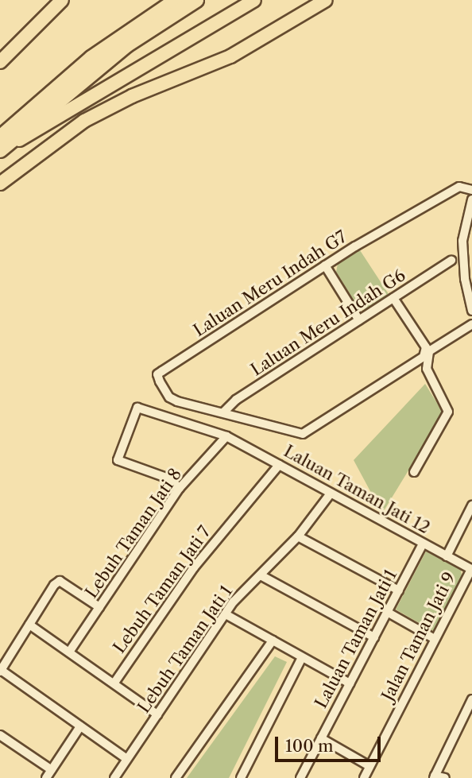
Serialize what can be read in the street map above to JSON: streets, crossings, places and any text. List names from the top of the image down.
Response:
{
  "streets": {
    "street": [
      "Laluan Meru Indah G7",
      "Laluan Meru Indah G6",
      "Laluan Taman Jati 12",
      "Lebuh Taman Jati 8",
      "Lebuh Taman Jati 7",
      "Jalan Taman Jati 9",
      "Laluan Taman Jati 1",
      "Lebuh Taman Jati 1"
    ]
  },
  "crossings": [
    ["Laluan Meru Indah G7", "Laluan Meru Indah G6"],
    ["Laluan Taman Jati 12", "Lebuh Taman Jati 8"],
    ["Laluan Taman Jati 12", "Lebuh Taman Jati 7"],
    ["Laluan Taman Jati 12", "Jalan Taman Jati 9"],
    ["Laluan Taman Jati 12", "Laluan Taman Jati 1"],
    ["Laluan Taman Jati 12", "Lebuh Taman Jati 1"]
  ],
  "scale_bar": "100 m"
}
